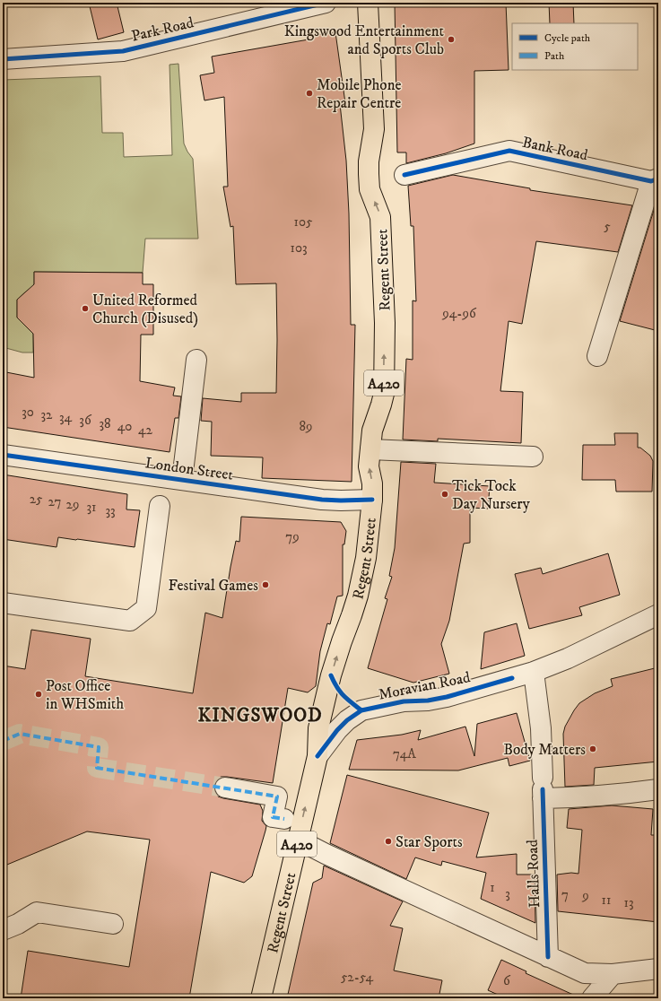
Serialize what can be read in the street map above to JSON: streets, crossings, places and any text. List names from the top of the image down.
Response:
{
  "streets": {
    "main road": ["Regent Street", "A420"],
    "street": [
      "Park Road",
      "Bank Road",
      "London Street",
      "Moravian Road",
      "Halls Road"
    ]
  },
  "crossings": [
    ["Regent Street", "London Street"],
    ["Regent Street", "Moravian Road"],
    ["Moravian Road", "Halls Road"]
  ],
  "one_way": ["Regent Street"],
  "districts": ["KINGSWOOD"],
  "places": [
    "Kingswood Entertainment and Sports Club",
    "Mobile Phone Repair Centre",
    "United Reformed Church (Disused)",
    "Tick Tock Day Nursery",
    "Festival Games",
    "Post Office in WHSmith",
    "Body Matters",
    "Star Sports"
  ],
  "house_numbers": [
    "105",
    "5",
    "103",
    "94-96",
    "30",
    "32",
    "34",
    "36",
    "38",
    "40",
    "89",
    "42",
    "25",
    "27",
    "29",
    "31",
    "33",
    "79",
    "74A",
    "1",
    "3",
    "7",
    "9",
    "11",
    "13",
    "52-54",
    "6"
  ],
  "legend": ["Cycle path", "Path"]
}
